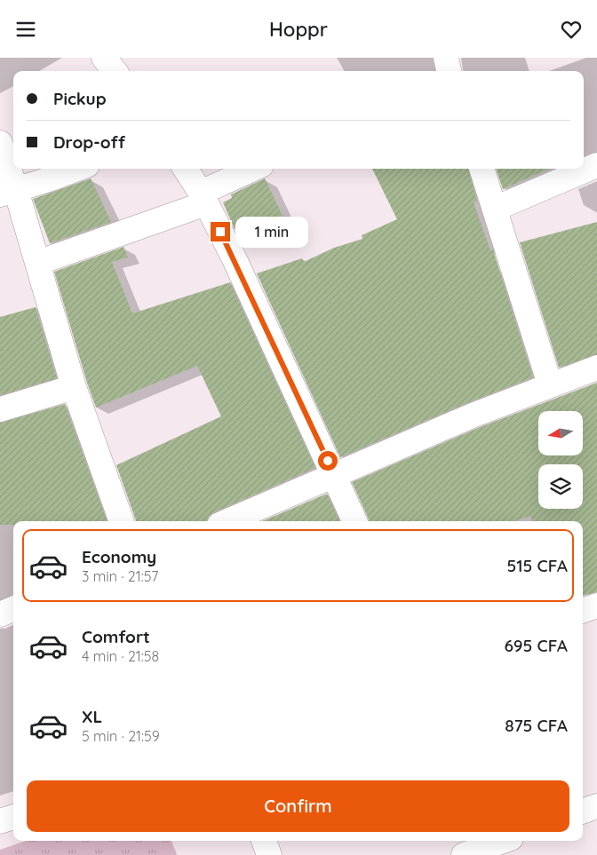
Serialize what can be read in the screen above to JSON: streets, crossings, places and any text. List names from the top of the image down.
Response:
{
  "north": "left",
  "page": {
    "header": "Hoppr",
    "banner": ["Pickup", "Drop-off"],
    "bubble": "1 min",
    "list": [
      {
        "name": "Economy",
        "note": "3 min · 21:57",
        "value": "515 CFA"
      },
      {
        "name": "Comfort",
        "note": "4 min · 21:58",
        "value": "695 CFA"
      },
      {
        "name": "XL",
        "note": "5 min · 21:59",
        "value": "875 CFA"
      }
    ],
    "buttons": "Confirm"
  }
}
